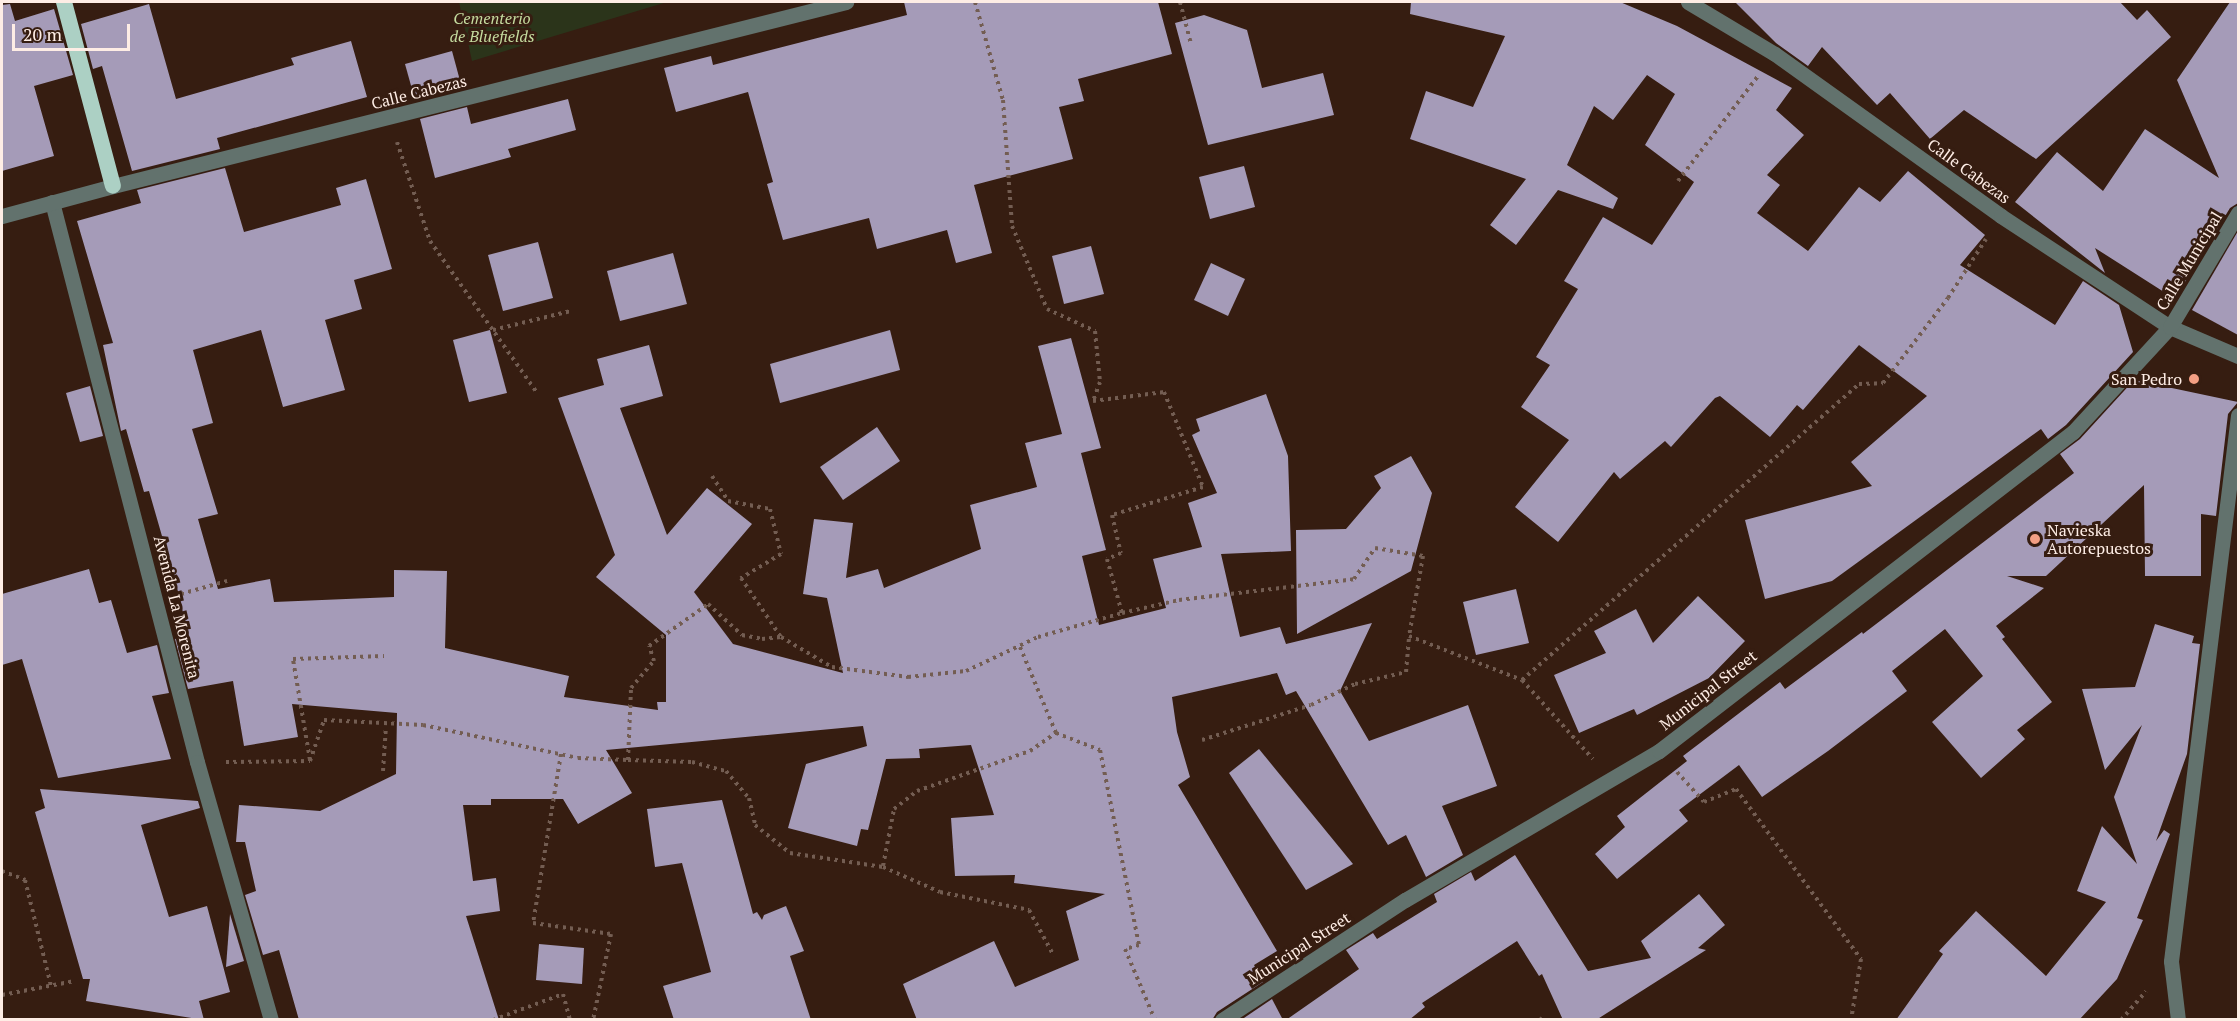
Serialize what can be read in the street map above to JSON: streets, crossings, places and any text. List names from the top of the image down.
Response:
{
  "streets": {
    "street": [
      "Calle Cabezas",
      "Calle Municipal",
      "Avenida La Morenita",
      "Municipal Street"
    ]
  },
  "crossings": [
    ["Calle Cabezas", "Calle Municipal"],
    ["Calle Cabezas", "Avenida La Morenita"],
    ["Calle Cabezas", "Municipal Street"],
    ["Calle Municipal", "Municipal Street"]
  ],
  "parks": ["Cementerio de Bluefields"],
  "places": ["San Pedro", "Navieska Autorepuestos"],
  "scale_bar": "20 m"
}
